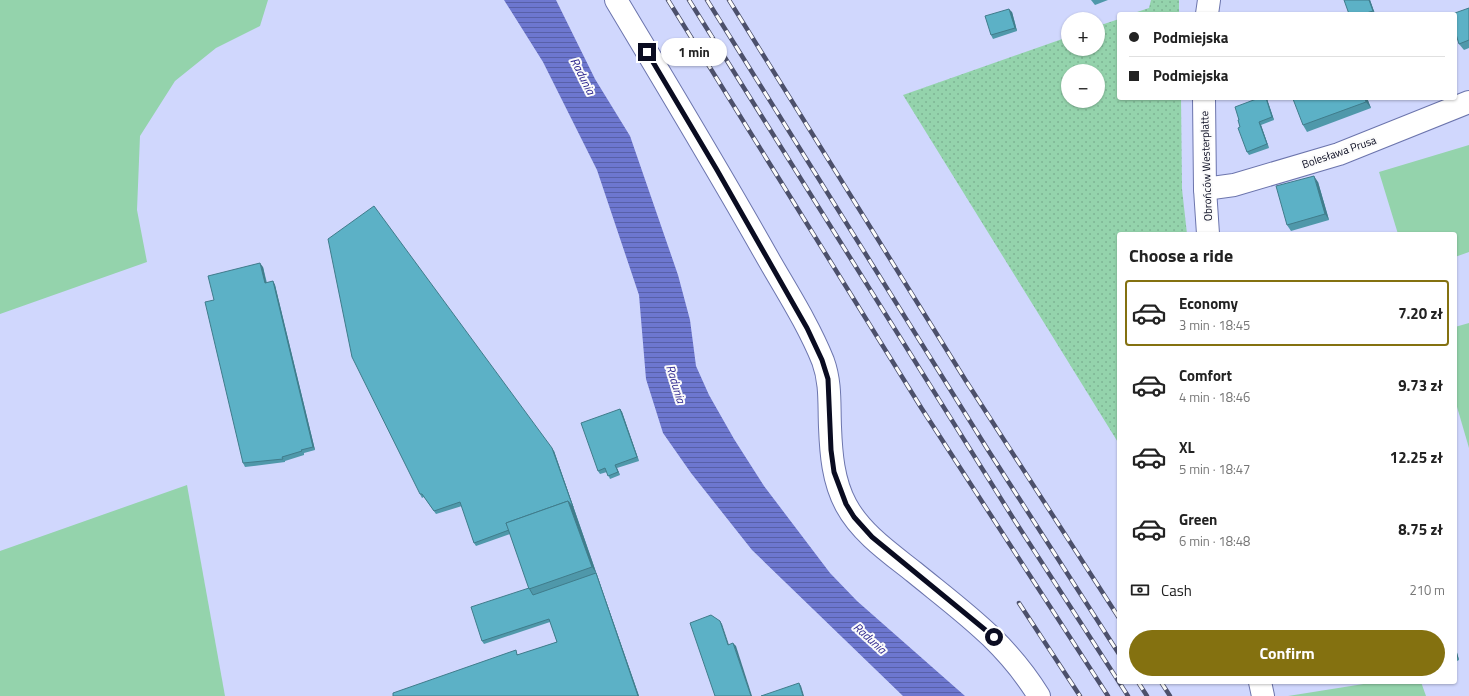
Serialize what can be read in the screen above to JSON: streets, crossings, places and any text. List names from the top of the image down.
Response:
{
  "streets": {
    "street": ["Bolesława Prusa", "Obrońców Westerplatte"]
  },
  "crossings": [
    ["Bolesława Prusa", "Obrońców Westerplatte"]
  ],
  "water": ["Radunia"],
  "page": {
    "map_buttons": ["+", "−"],
    "banner": ["Podmiejska", "Podmiejska"],
    "bubble": "1 min",
    "heading": "Choose a ride",
    "list": [
      {
        "name": "Economy",
        "note": "3 min · 18:45",
        "value": "7.20 zł"
      },
      {
        "name": "Comfort",
        "note": "4 min · 18:46",
        "value": "9.73 zł"
      },
      {
        "name": "XL",
        "note": "5 min · 18:47",
        "value": "12.25 zł"
      },
      {
        "name": "Green",
        "note": "6 min · 18:48",
        "value": "8.75 zł"
      }
    ],
    "pay": ["Cash", "210 m"],
    "buttons": "Confirm"
  }
}
